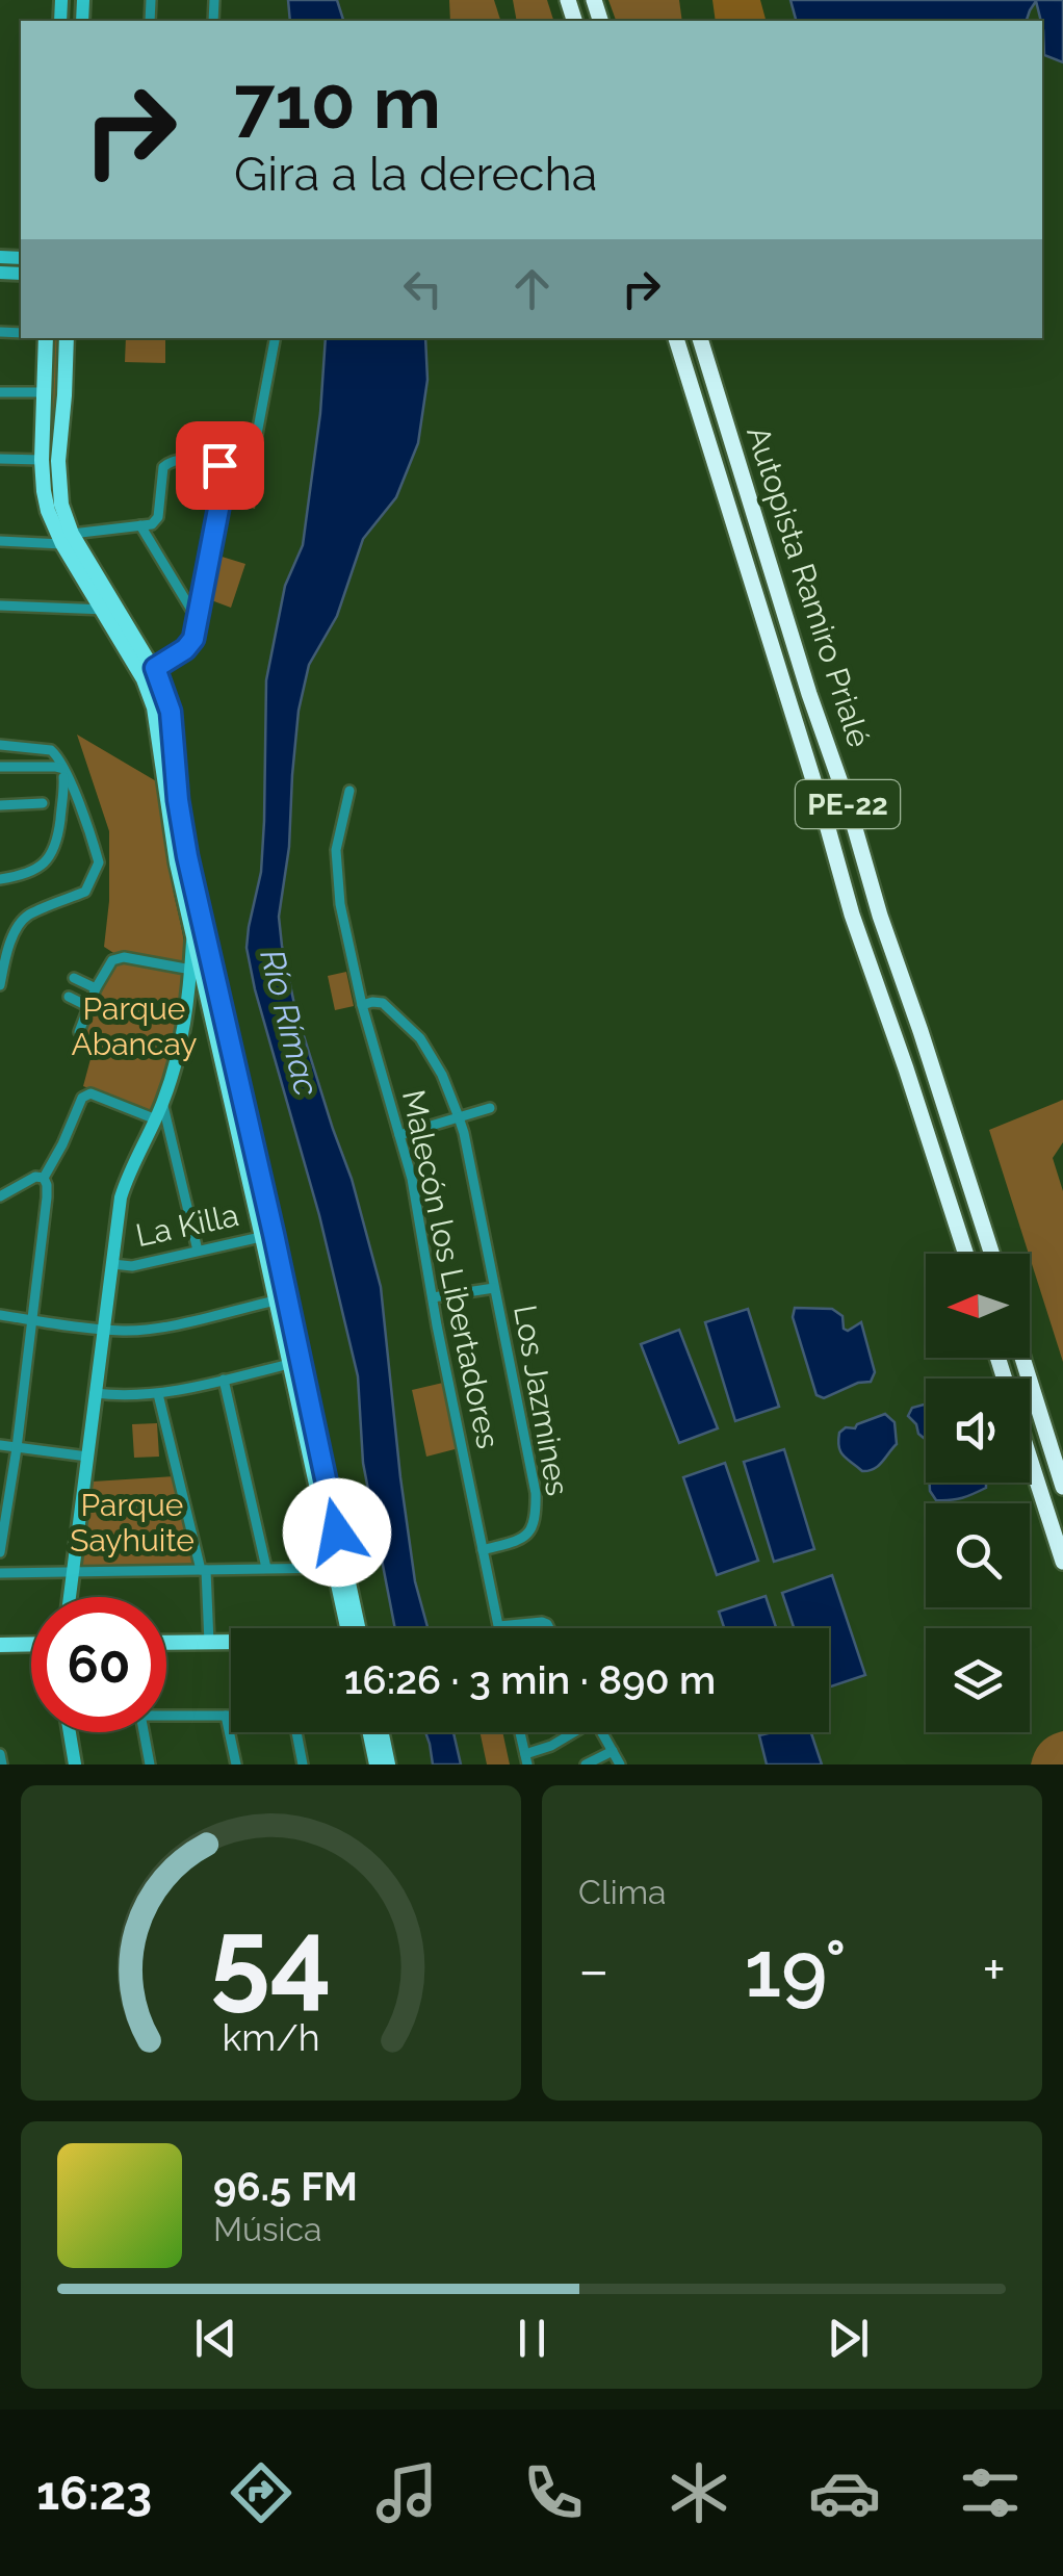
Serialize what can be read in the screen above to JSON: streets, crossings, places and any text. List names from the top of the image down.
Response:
{
  "streets": {
    "highway": ["Autopista Ramiro Prialé", "PE-22"],
    "street": ["La Killa", "Malecón los Libertadores", "Los Jazmines"]
  },
  "crossings": [
    ["Malecón los Libertadores", "Los Jazmines"]
  ],
  "water": ["Río Rímac"],
  "parks": ["Parque Abancay", "Parque Sayhuite"],
  "north": "left",
  "page": {
    "turn": ["710 m", "Gira a la derecha"],
    "limit": "60",
    "trip": "16:26 · 3 min · 890 m",
    "tile": "Clima",
    "heat": ["−", "19°", "+"],
    "song": ["96.5 FM", "Música"],
    "tabs": "16:23",
    "gauge": ["54", "km/h"]
  }
}
